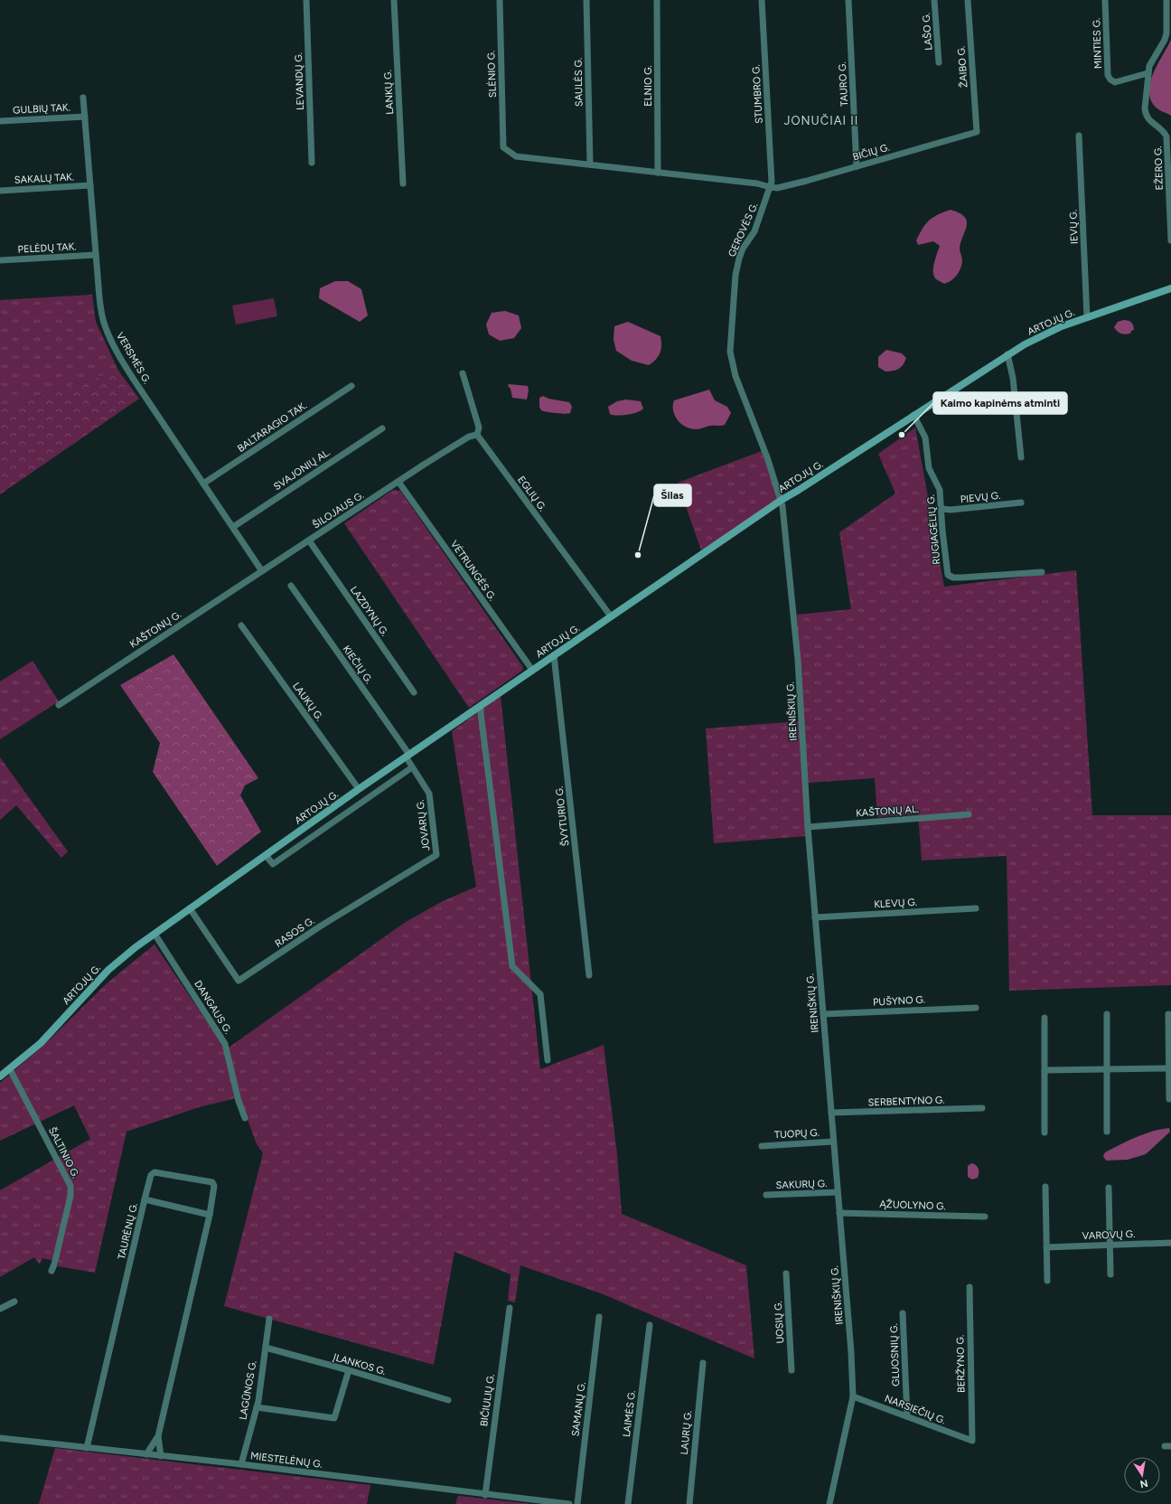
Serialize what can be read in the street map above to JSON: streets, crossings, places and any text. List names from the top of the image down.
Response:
{
  "streets": {
    "main road": ["ARTOJŲ G."],
    "street": [
      "LAŠO G.",
      "MINTIES G.",
      "ŽAIBO G.",
      "SLĖNIO G.",
      "LEVANDŲ G.",
      "SAULĖS G.",
      "TAURO G.",
      "ELNIO G.",
      "LANKŲ G.",
      "STUMBRO G.",
      "GULBIŲ TAK.",
      "BIČIŲ G.",
      "EŽERO G.",
      "SAKALŲ TAK.",
      "IEVŲ G.",
      "GEROVĖS G.",
      "PELĖDŲ TAK.",
      "VERSMĖS G.",
      "BALTARAGIO TAK.",
      "SVAJONIŲ AL.",
      "EGLIŲ G.",
      "PIEVŲ G.",
      "ŠILOJAUS G.",
      "RUGIAGĖLIŲ G.",
      "VĖTRUNGĖS G.",
      "LAZDYNŲ G.",
      "KAŠTONŲ G.",
      "KIEČIŲ G.",
      "LAUKŲ G.",
      "IRENIŠKIŲ G.",
      "KAŠTONŲ AL.",
      "ŠVYTURIO G.",
      "JOVARŲ G.",
      "KLEVŲ G.",
      "RASOS G.",
      "PUŠYNO G.",
      "DANGAUS G.",
      "SERBENTYNO G.",
      "TUOPŲ G.",
      "ŠALTINIO G.",
      "SAKURŲ G.",
      "ĄŽUOLYNO G.",
      "TAURĖNŲ G.",
      "VAROVŲ G.",
      "UOSIŲ G.",
      "GLUOSNIŲ G.",
      "ĮLANKOS G.",
      "BERŽYNO G.",
      "LAGŪNOS G.",
      "BIČIULIŲ G.",
      "SAMANŲ G.",
      "NARSIEČIŲ G.",
      "LAIMĖS G.",
      "LAURŲ G.",
      "MIESTELĖNŲ G."
    ]
  },
  "crossings": [
    ["MINTIES G.", "EŽERO G."],
    ["ŽAIBO G.", "BIČIŲ G."],
    ["SLĖNIO G.", "SAULĖS G."],
    ["TAURO G.", "BIČIŲ G."],
    ["STUMBRO G.", "BIČIŲ G."],
    ["STUMBRO G.", "GEROVĖS G."],
    ["GULBIŲ TAK.", "VERSMĖS G."],
    ["BIČIŲ G.", "GEROVĖS G."],
    ["SAKALŲ TAK.", "VERSMĖS G."],
    ["IEVŲ G.", "ARTOJŲ G."],
    ["GEROVĖS G.", "ARTOJŲ G."],
    ["GEROVĖS G.", "IRENIŠKIŲ G."],
    ["PELĖDŲ TAK.", "VERSMĖS G."],
    ["ARTOJŲ G.", "EGLIŲ G."],
    ["ARTOJŲ G.", "RUGIAGĖLIŲ G."],
    ["ARTOJŲ G.", "VĖTRUNGĖS G."],
    ["ARTOJŲ G.", "KIEČIŲ G."],
    ["ARTOJŲ G.", "LAUKŲ G."],
    ["ARTOJŲ G.", "IRENIŠKIŲ G."],
    ["ARTOJŲ G.", "ŠVYTURIO G."],
    ["ARTOJŲ G.", "JOVARŲ G."],
    ["ARTOJŲ G.", "RASOS G."],
    ["ARTOJŲ G.", "DANGAUS G."],
    ["ARTOJŲ G.", "ŠALTINIO G."],
    ["VERSMĖS G.", "BALTARAGIO TAK."],
    ["VERSMĖS G.", "SVAJONIŲ AL."],
    ["VERSMĖS G.", "ŠILOJAUS G."],
    ["VERSMĖS G.", "KAŠTONŲ G."],
    ["EGLIŲ G.", "ŠILOJAUS G."],
    ["PIEVŲ G.", "RUGIAGĖLIŲ G."],
    ["ŠILOJAUS G.", "VĖTRUNGĖS G."],
    ["ŠILOJAUS G.", "LAZDYNŲ G."],
    ["ŠILOJAUS G.", "KAŠTONŲ G."],
    ["KIEČIŲ G.", "JOVARŲ G."],
    ["IRENIŠKIŲ G.", "KAŠTONŲ AL."],
    ["IRENIŠKIŲ G.", "KLEVŲ G."],
    ["IRENIŠKIŲ G.", "PUŠYNO G."],
    ["IRENIŠKIŲ G.", "SERBENTYNO G."],
    ["IRENIŠKIŲ G.", "TUOPŲ G."],
    ["IRENIŠKIŲ G.", "SAKURŲ G."],
    ["IRENIŠKIŲ G.", "ĄŽUOLYNO G."],
    ["IRENIŠKIŲ G.", "NARSIEČIŲ G."],
    ["JOVARŲ G.", "RASOS G."],
    ["TAURĖNŲ G.", "MIESTELĖNŲ G."],
    ["GLUOSNIŲ G.", "NARSIEČIŲ G."],
    ["ĮLANKOS G.", "LAGŪNOS G."],
    ["BERŽYNO G.", "NARSIEČIŲ G."],
    ["LAGŪNOS G.", "MIESTELĖNŲ G."],
    ["BIČIULIŲ G.", "MIESTELĖNŲ G."]
  ],
  "districts": ["JONUČIAI II"],
  "places": ["Kaimo kapinėms atminti", "Šilas"],
  "north": "bottom"
}
